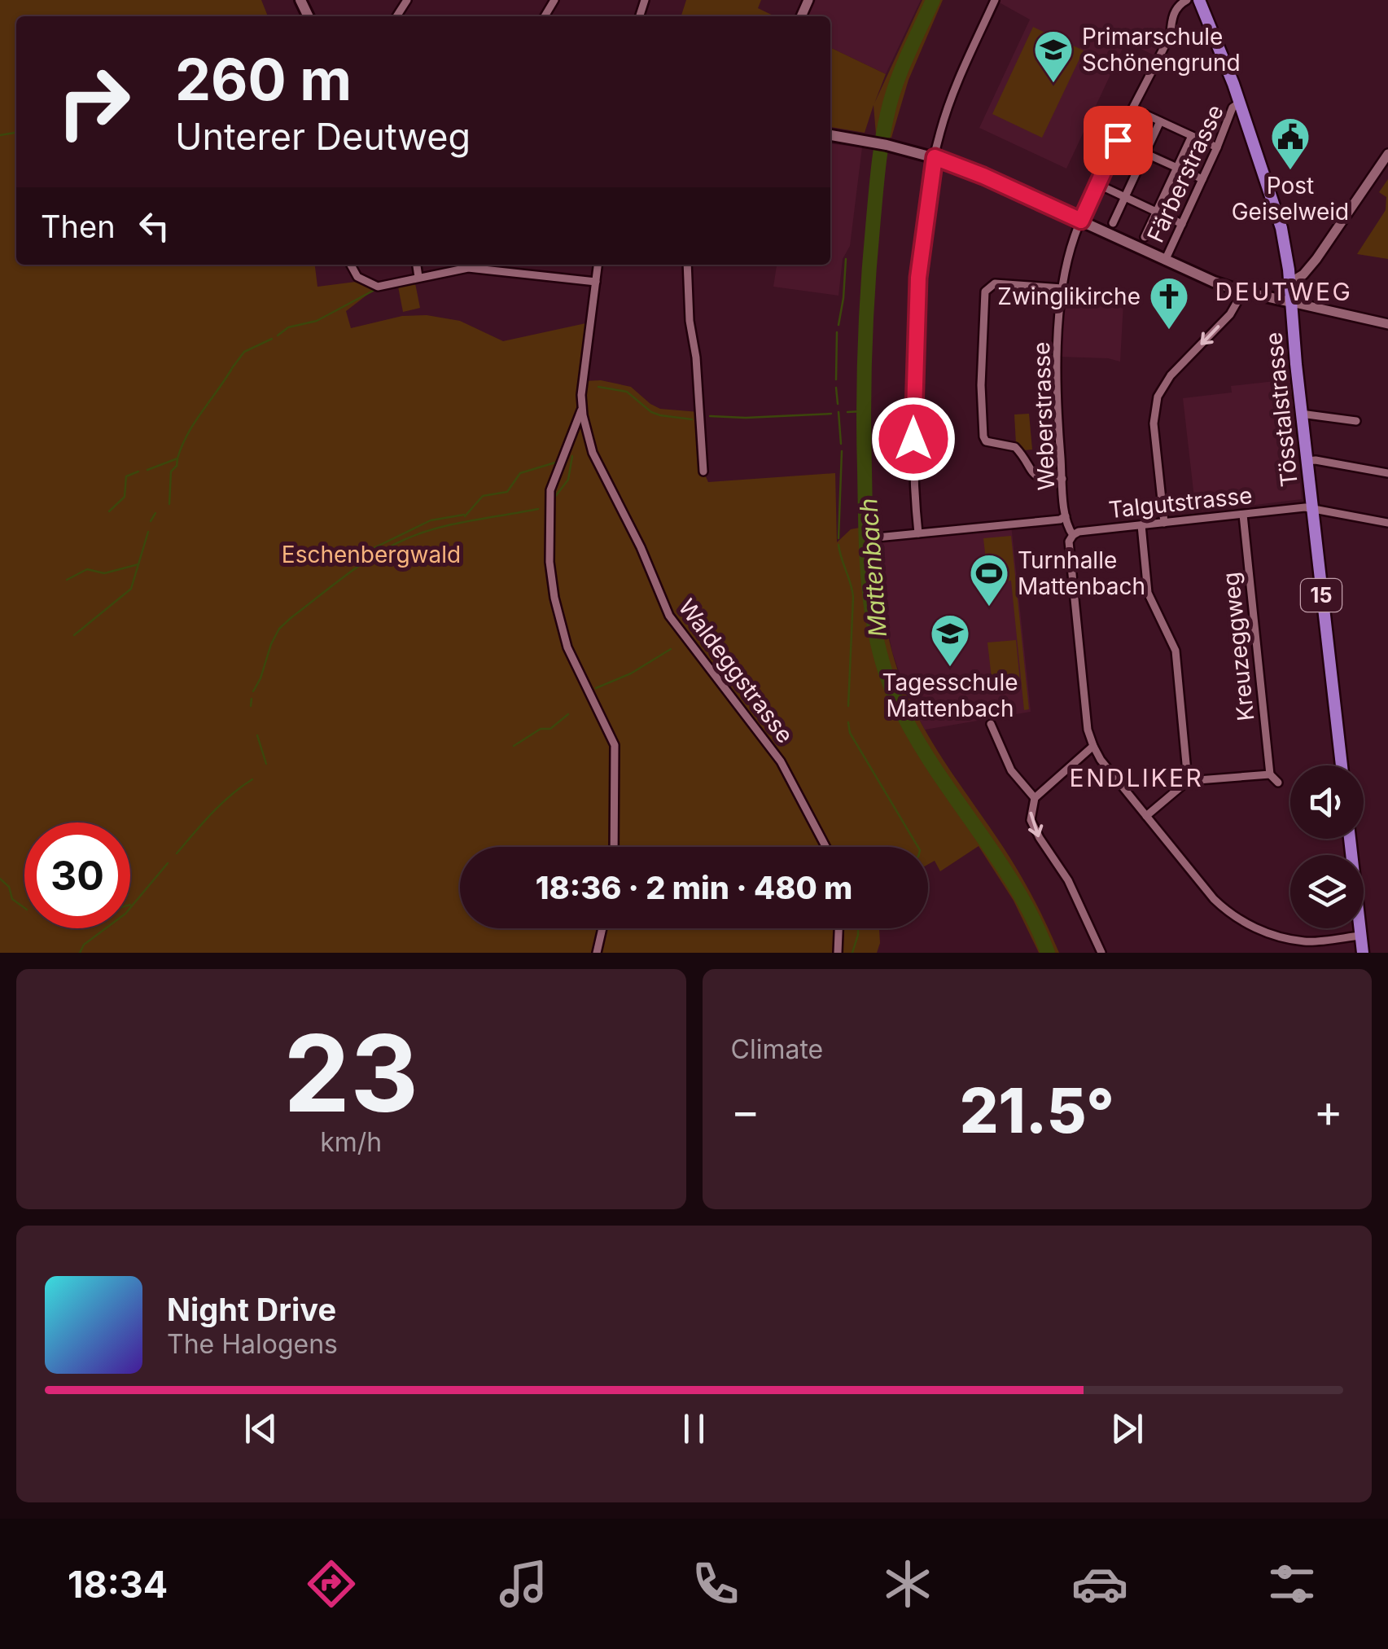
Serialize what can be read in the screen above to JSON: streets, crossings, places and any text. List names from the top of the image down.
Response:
{
  "streets": {
    "main road": ["Tösstalstrasse", "15"],
    "street": [
      "Färberstrasse",
      "Weberstrasse",
      "Talgutstrasse",
      "Kreuzeggweg",
      "Waldeggstrasse"
    ]
  },
  "crossings": [
    ["Färberstrasse", "Tösstalstrasse"],
    ["Tösstalstrasse", "Talgutstrasse"],
    ["Weberstrasse", "Talgutstrasse"],
    ["Talgutstrasse", "Kreuzeggweg"]
  ],
  "districts": ["DEUTWEG", "ENDLIKER"],
  "water": ["Mattenbach"],
  "parks": ["Eschenbergwald"],
  "places": {
    "school or university": ["Primarschule Schönengrund", "Tagesschule Mattenbach"],
    "public building": ["Post Geiselweid"],
    "church": ["Zwinglikirche"],
    "sports": ["Turnhalle Mattenbach"]
  },
  "page": {
    "turn": ["260 m", "Unterer Deutweg"],
    "then": "Then",
    "limit": "30",
    "trip": "18:36 · 2 min · 480 m",
    "tile": [
      ["23", "km/h"],
      "Climate"
    ],
    "heat": ["−", "21.5°", "+"],
    "song": ["Night Drive", "The Halogens"],
    "tabs": "18:34"
  }
}
